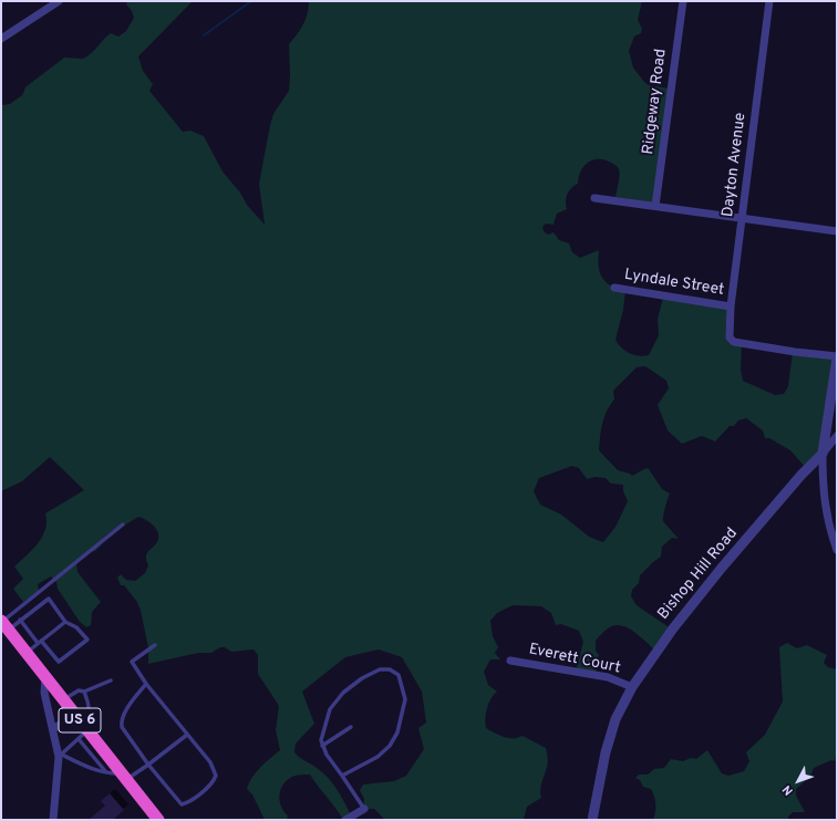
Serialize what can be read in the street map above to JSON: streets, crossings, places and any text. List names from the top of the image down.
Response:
{
  "streets": {
    "highway": ["US 6"],
    "street": [
      "Ridgeway Road",
      "Dayton Avenue",
      "Lyndale Street",
      "Bishop Hill Road",
      "Everett Court"
    ]
  },
  "crossings": [
    ["Dayton Avenue", "Lyndale Street"],
    ["Bishop Hill Road", "Everett Court"]
  ],
  "north": "bottom left"
}
